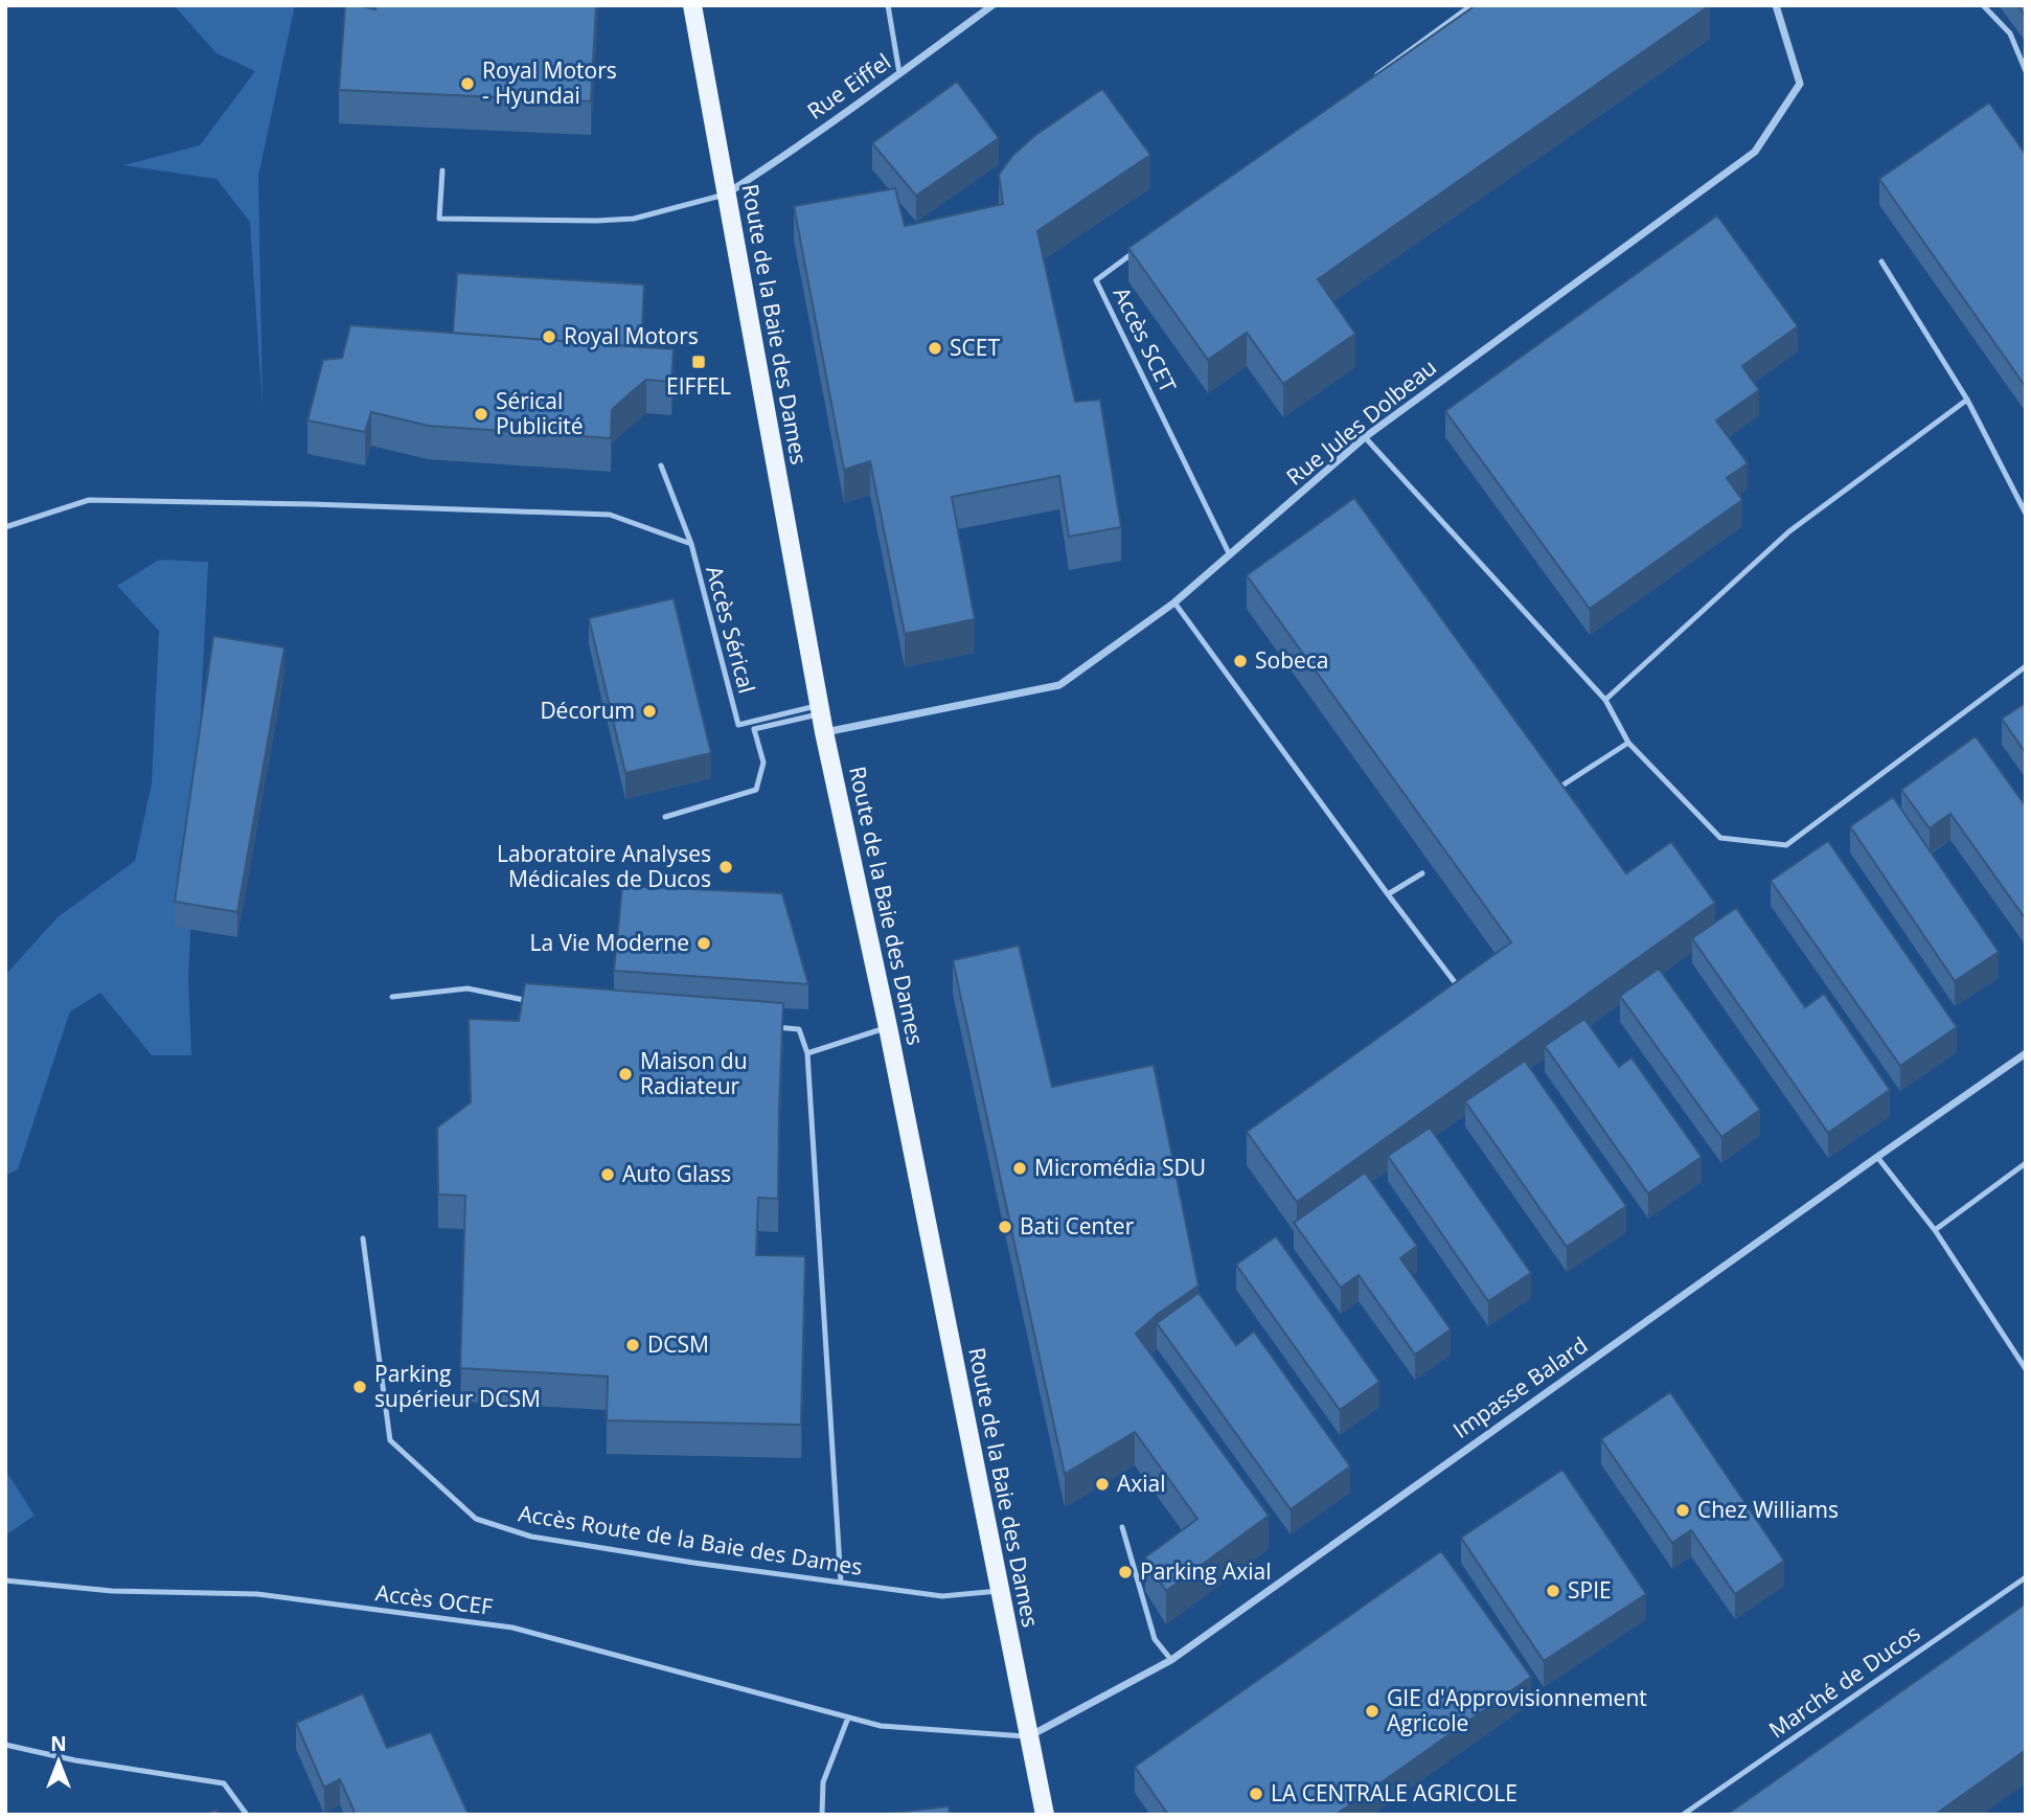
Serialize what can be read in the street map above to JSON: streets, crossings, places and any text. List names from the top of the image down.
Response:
{
  "streets": {
    "main road": ["Route de la Baie des Dames"],
    "street": ["Rue Eiffel", "Rue Jules Dolbeau", "Impasse Balard"],
    "lane": [
      "Accès SCET",
      "Accès Sérical",
      "Accès Route de la Baie des Dames",
      "Accès OCEF",
      "Marché de Ducos"
    ]
  },
  "crossings": [
    ["Rue Eiffel", "Route de la Baie des Dames"],
    ["Route de la Baie des Dames", "Rue Jules Dolbeau"],
    ["Route de la Baie des Dames", "Accès Sérical"],
    ["Route de la Baie des Dames", "Impasse Balard"],
    ["Route de la Baie des Dames", "Accès Route de la Baie des Dames"],
    ["Route de la Baie des Dames", "Accès OCEF"],
    ["Accès SCET", "Rue Jules Dolbeau"],
    ["Impasse Balard", "Accès OCEF"]
  ],
  "places": {
    "other": [
      "Royal Motors - Hyundai",
      "Royal Motors",
      "SCET",
      "Sérical Publicité",
      "Sobeca",
      "Décorum",
      "Laboratoire Analyses Médicales de Ducos",
      "La Vie Moderne",
      "Maison du Radiateur",
      "Micromédia SDU",
      "Auto Glass",
      "Bati Center",
      "DCSM",
      "Parking supérieur DCSM",
      "Axial",
      "Chez Williams",
      "Parking Axial",
      "SPIE",
      "GIE d'Approvisionnement Agricole",
      "LA CENTRALE AGRICOLE"
    ],
    "transit": ["EIFFEL"]
  },
  "north": "top"
}
